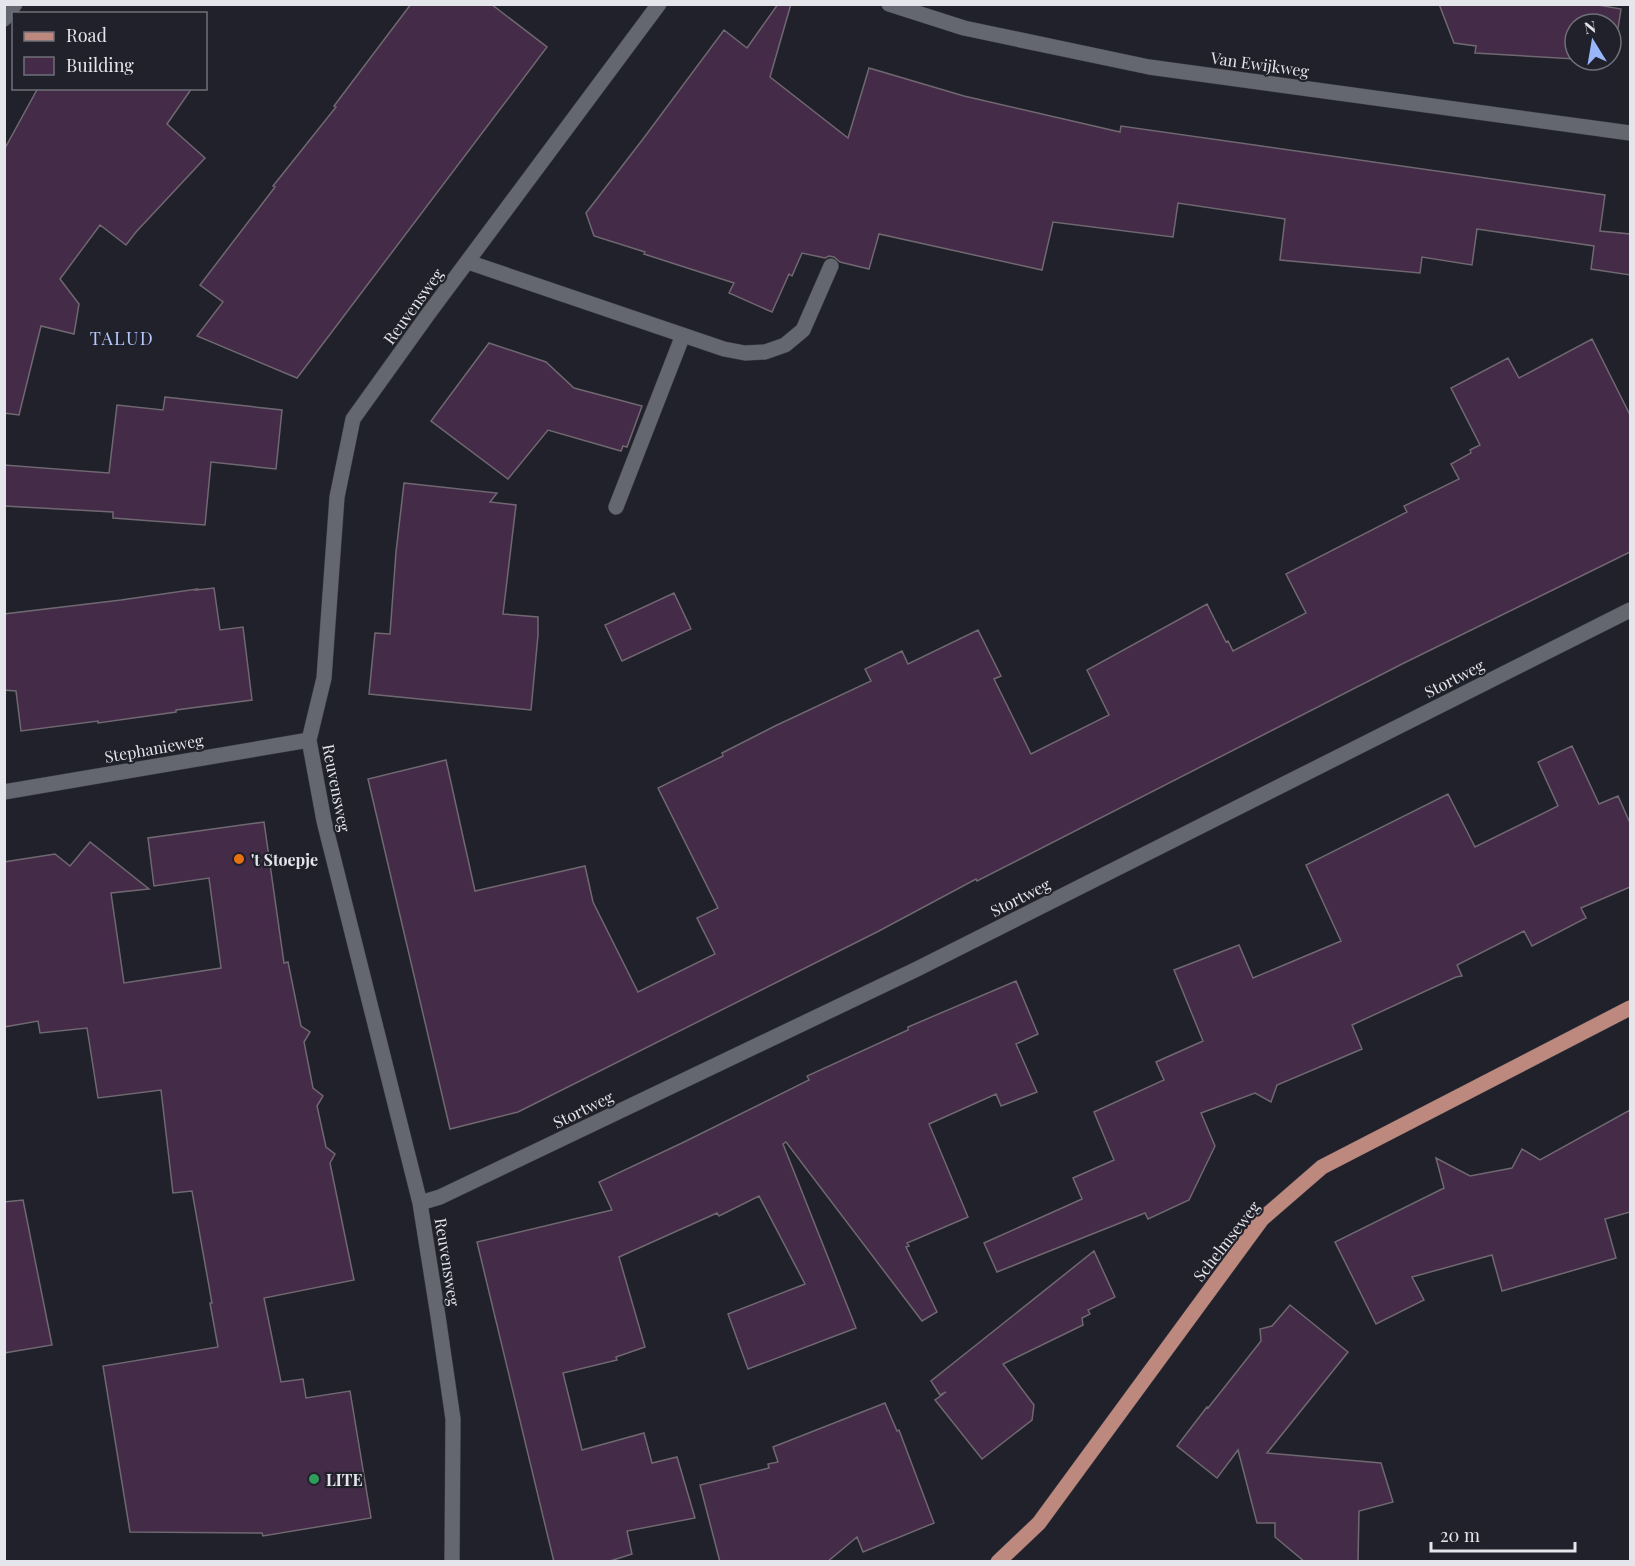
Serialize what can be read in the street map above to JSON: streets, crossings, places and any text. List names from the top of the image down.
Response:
{
  "streets": {
    "main road": ["Schelmseweg"],
    "street": [
      "Van Ewijkweg",
      "Reuvensweg",
      "Stortweg",
      "Stephanieweg"
    ]
  },
  "crossings": [
    ["Reuvensweg", "Stortweg"],
    ["Reuvensweg", "Stephanieweg"]
  ],
  "districts": ["TALUD"],
  "places": ["'t Stoepje", "LITE"],
  "legend": ["Road", "Building"],
  "scale_bar": "20 m",
  "north": "top"
}
